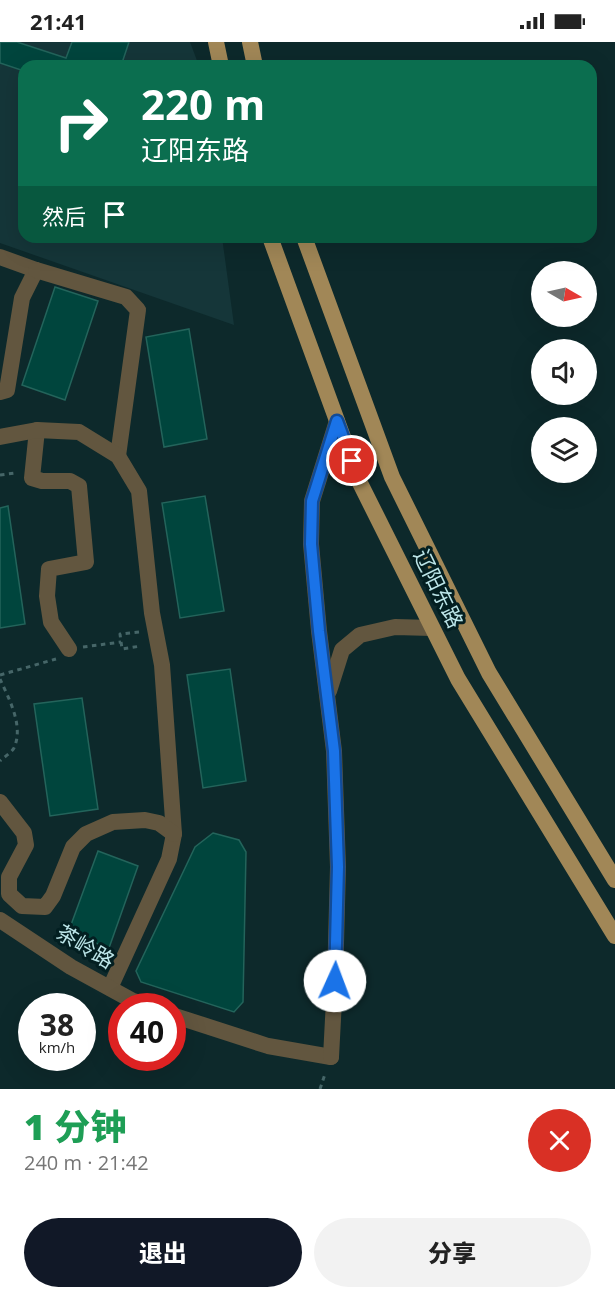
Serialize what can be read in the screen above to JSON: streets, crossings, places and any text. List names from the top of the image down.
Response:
{
  "streets": {
    "main road": ["辽阳东路"],
    "street": ["茶岭路"]
  },
  "north": "right",
  "page": {
    "status": "21:41",
    "turn": ["220 m", "辽阳东路"],
    "then": "然后",
    "speed": "38 km/h",
    "limit": "40",
    "heading": ["1 分钟", "240 m · 21:42"],
    "buttons": ["退出", "分享"]
  }
}
